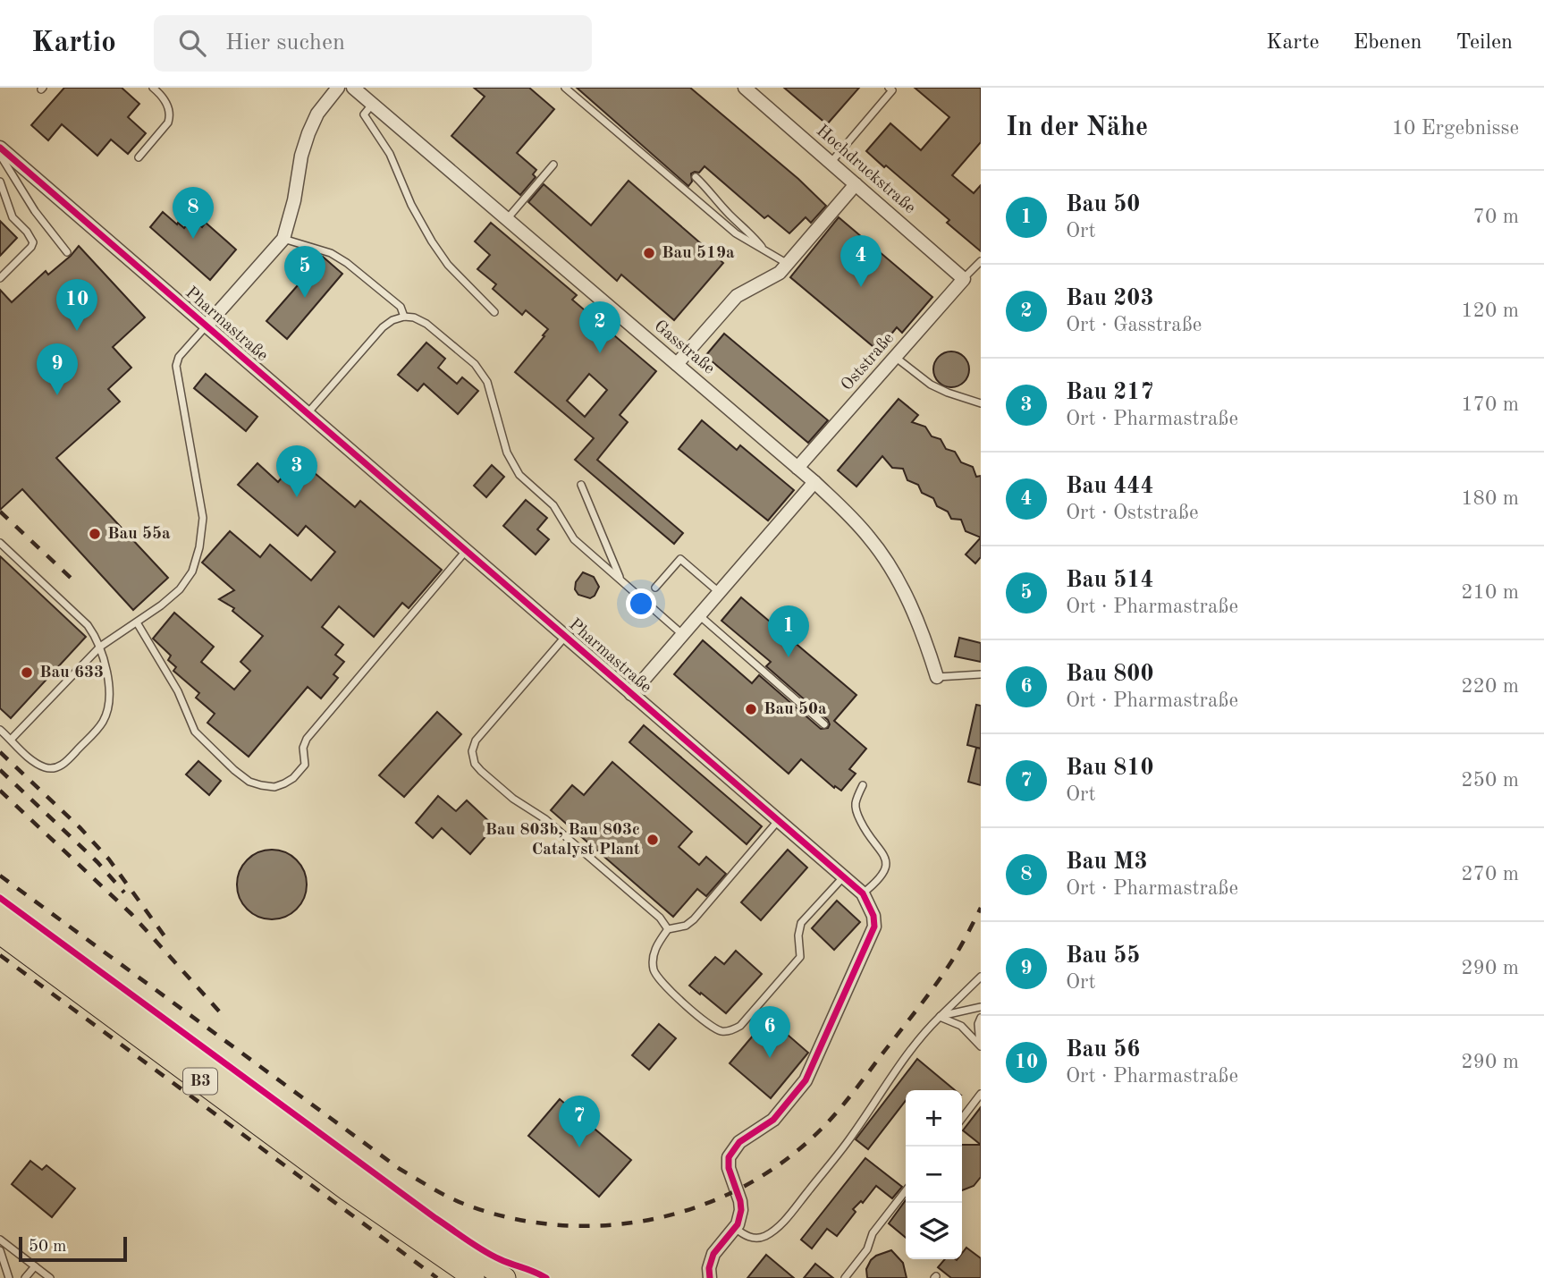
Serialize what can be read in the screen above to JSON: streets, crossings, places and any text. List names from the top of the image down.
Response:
{
  "streets": {
    "main road": ["B3"],
    "street": [
      "Hochdruckstraße",
      "Pharmastraße",
      "Gasstraße",
      "Oststraße"
    ]
  },
  "crossings": [
    ["Hochdruckstraße", "Oststraße"],
    ["Gasstraße", "Oststraße"]
  ],
  "places": [
    "Bau 519a",
    "Bau 55a",
    "Bau 633",
    "Bau 50a",
    "Bau 803b, Bau 803c Catalyst Plant"
  ],
  "scale_bar": "50 m",
  "page": {
    "header": "Kartio",
    "search": "Hier suchen",
    "nav": ["Karte", "Ebenen", "Teilen"],
    "heading": ["In der Nähe", "10 Ergebnisse"],
    "list": [
      {
        "mark": "1",
        "name": "Bau 50",
        "note": "Ort",
        "value": "70 m"
      },
      {
        "mark": "2",
        "name": "Bau 203",
        "note": "Ort · Gasstraße",
        "value": "120 m"
      },
      {
        "mark": "3",
        "name": "Bau 217",
        "note": "Ort · Pharmastraße",
        "value": "170 m"
      },
      {
        "mark": "4",
        "name": "Bau 444",
        "note": "Ort · Oststraße",
        "value": "180 m"
      },
      {
        "mark": "5",
        "name": "Bau 514",
        "note": "Ort · Pharmastraße",
        "value": "210 m"
      },
      {
        "mark": "6",
        "name": "Bau 800",
        "note": "Ort · Pharmastraße",
        "value": "220 m"
      },
      {
        "mark": "7",
        "name": "Bau 810",
        "note": "Ort",
        "value": "250 m"
      },
      {
        "mark": "8",
        "name": "Bau M3",
        "note": "Ort · Pharmastraße",
        "value": "270 m"
      },
      {
        "mark": "9",
        "name": "Bau 55",
        "note": "Ort",
        "value": "290 m"
      },
      {
        "mark": "10",
        "name": "Bau 56",
        "note": "Ort · Pharmastraße",
        "value": "290 m"
      }
    ],
    "pins": [
      "8",
      "4",
      "5",
      "10",
      "2",
      "9",
      "3",
      "1",
      "6",
      "7"
    ],
    "map_buttons": ["+", "−"],
    "scale": "50 m"
  }
}
